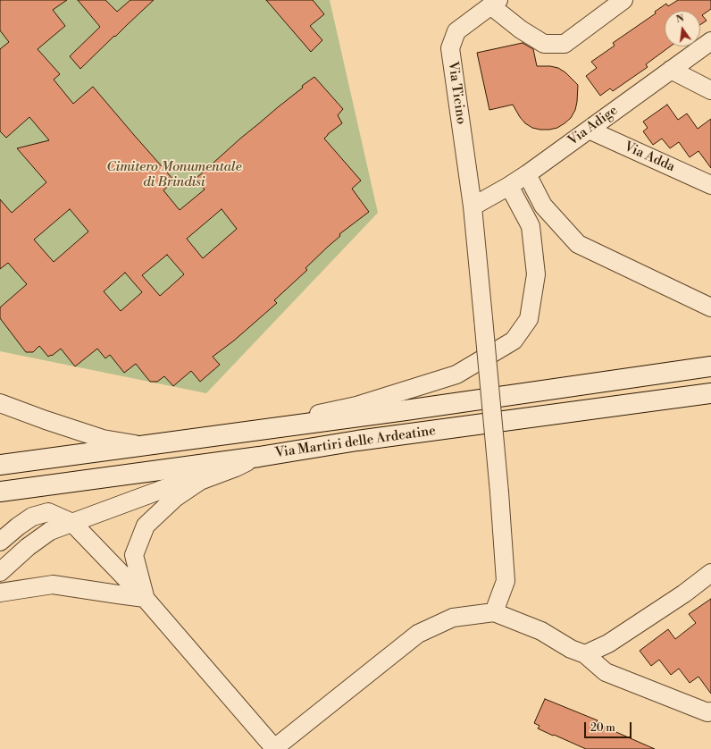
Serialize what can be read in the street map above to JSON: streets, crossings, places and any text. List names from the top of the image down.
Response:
{
  "streets": {
    "street": [
      "Via Ticino",
      "Via Adige",
      "Via Adda",
      "Via Martiri delle Ardeatine"
    ]
  },
  "crossings": [
    ["Via Ticino", "Via Adige"],
    ["Via Adige", "Via Adda"]
  ],
  "parks": ["Cimitero Monumentale di Brindisi"],
  "scale_bar": "20 m",
  "north": "top"
}
